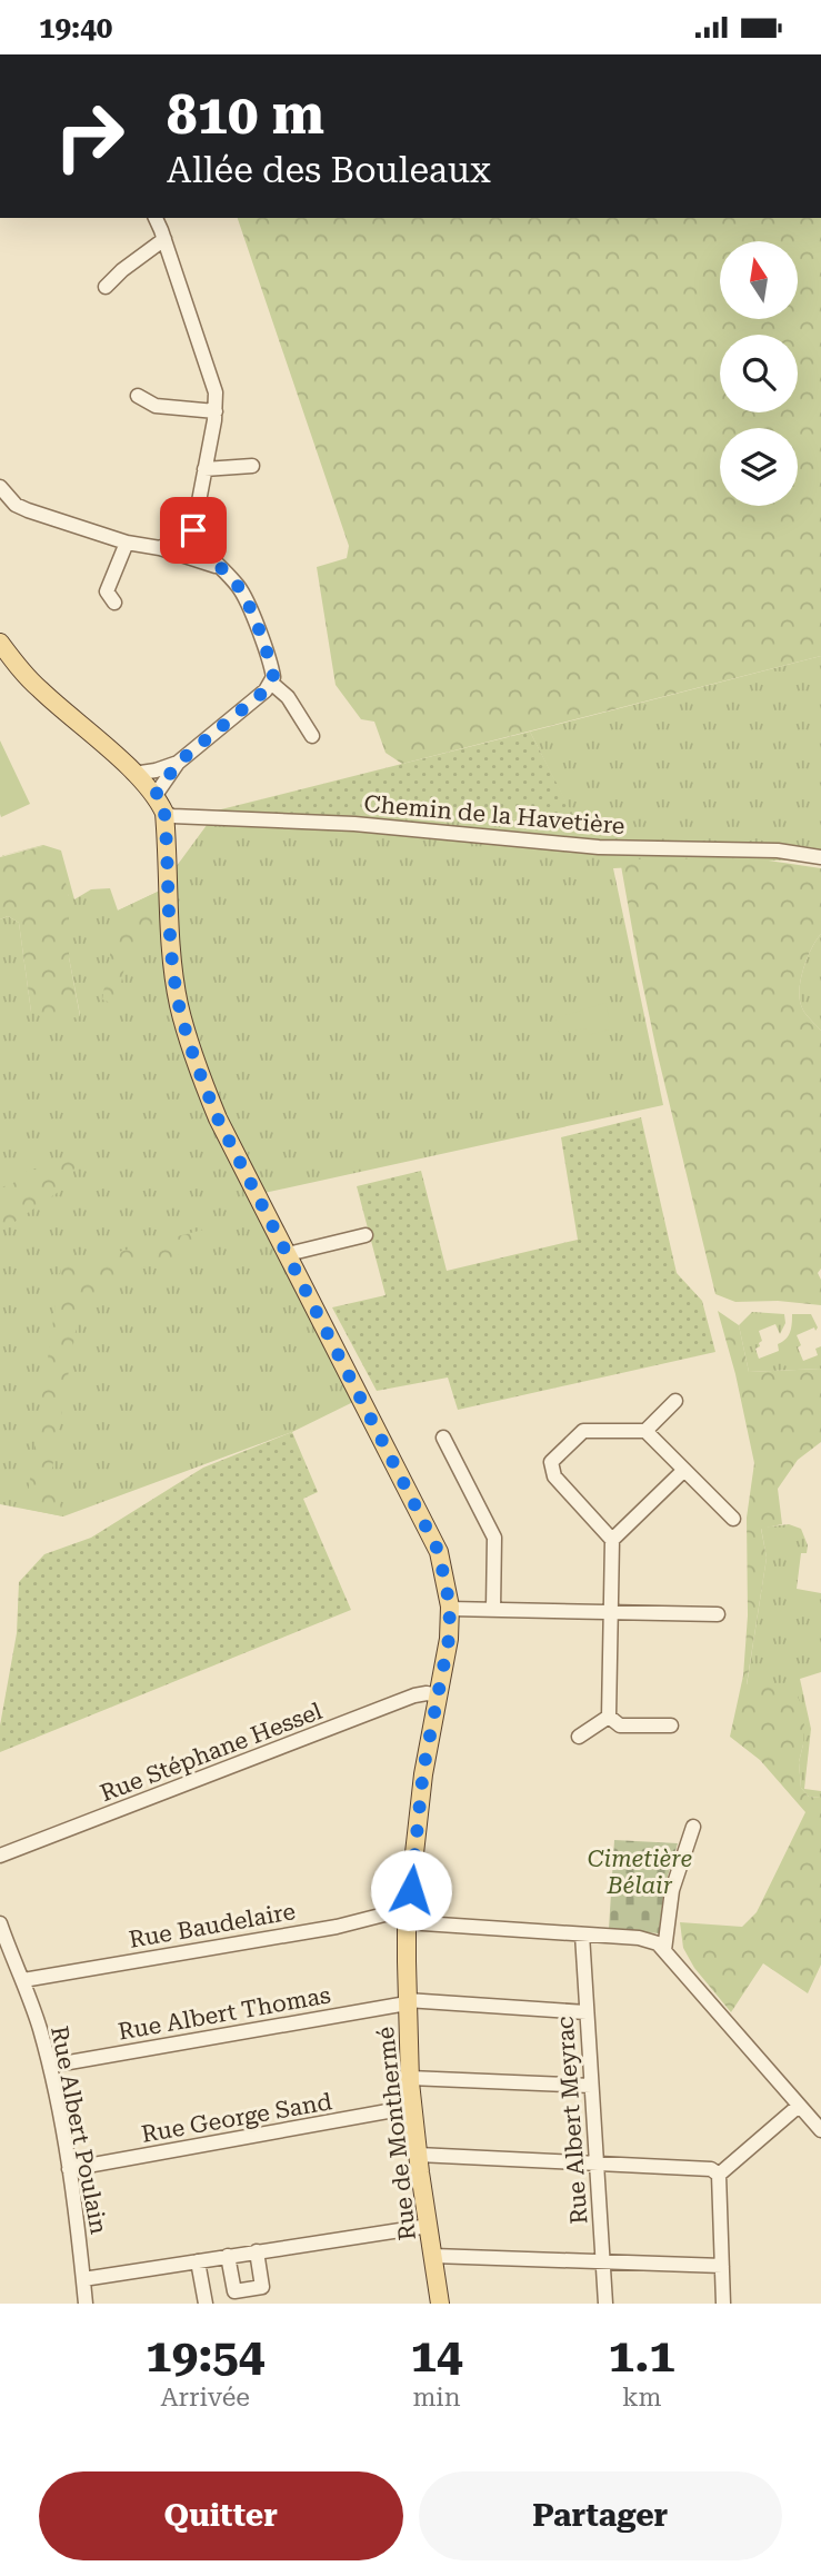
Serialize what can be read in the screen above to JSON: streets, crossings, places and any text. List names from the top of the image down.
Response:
{
  "streets": {
    "main road": ["Rue de Monthermé"],
    "street": [
      "Chemin de la Havetière",
      "Rue Stéphane Hessel",
      "Rue Baudelaire",
      "Rue Albert Thomas",
      "Rue George Sand",
      "Rue Albert Meyrac",
      "Rue Albert Poulain"
    ]
  },
  "crossings": [
    ["Chemin de la Havetière", "Rue de Monthermé"],
    ["Rue Stéphane Hessel", "Rue de Monthermé"],
    ["Rue Baudelaire", "Rue Albert Meyrac"],
    ["Rue Baudelaire", "Rue Albert Poulain"],
    ["Rue Baudelaire", "Rue de Monthermé"],
    ["Rue Albert Thomas", "Rue Albert Meyrac"],
    ["Rue Albert Thomas", "Rue Albert Poulain"],
    ["Rue Albert Thomas", "Rue de Monthermé"],
    ["Rue George Sand", "Rue Albert Poulain"],
    ["Rue George Sand", "Rue de Monthermé"]
  ],
  "parks": ["Cimetière Bélair"],
  "north": "top",
  "page": {
    "status": "19:40",
    "turn": ["810 m", "Allée des Bouleaux"],
    "eta": [
      "19:54",
      "Arrivée",
      "14",
      "min",
      "1.1",
      "km"
    ],
    "buttons": ["Quitter", "Partager"]
  }
}
